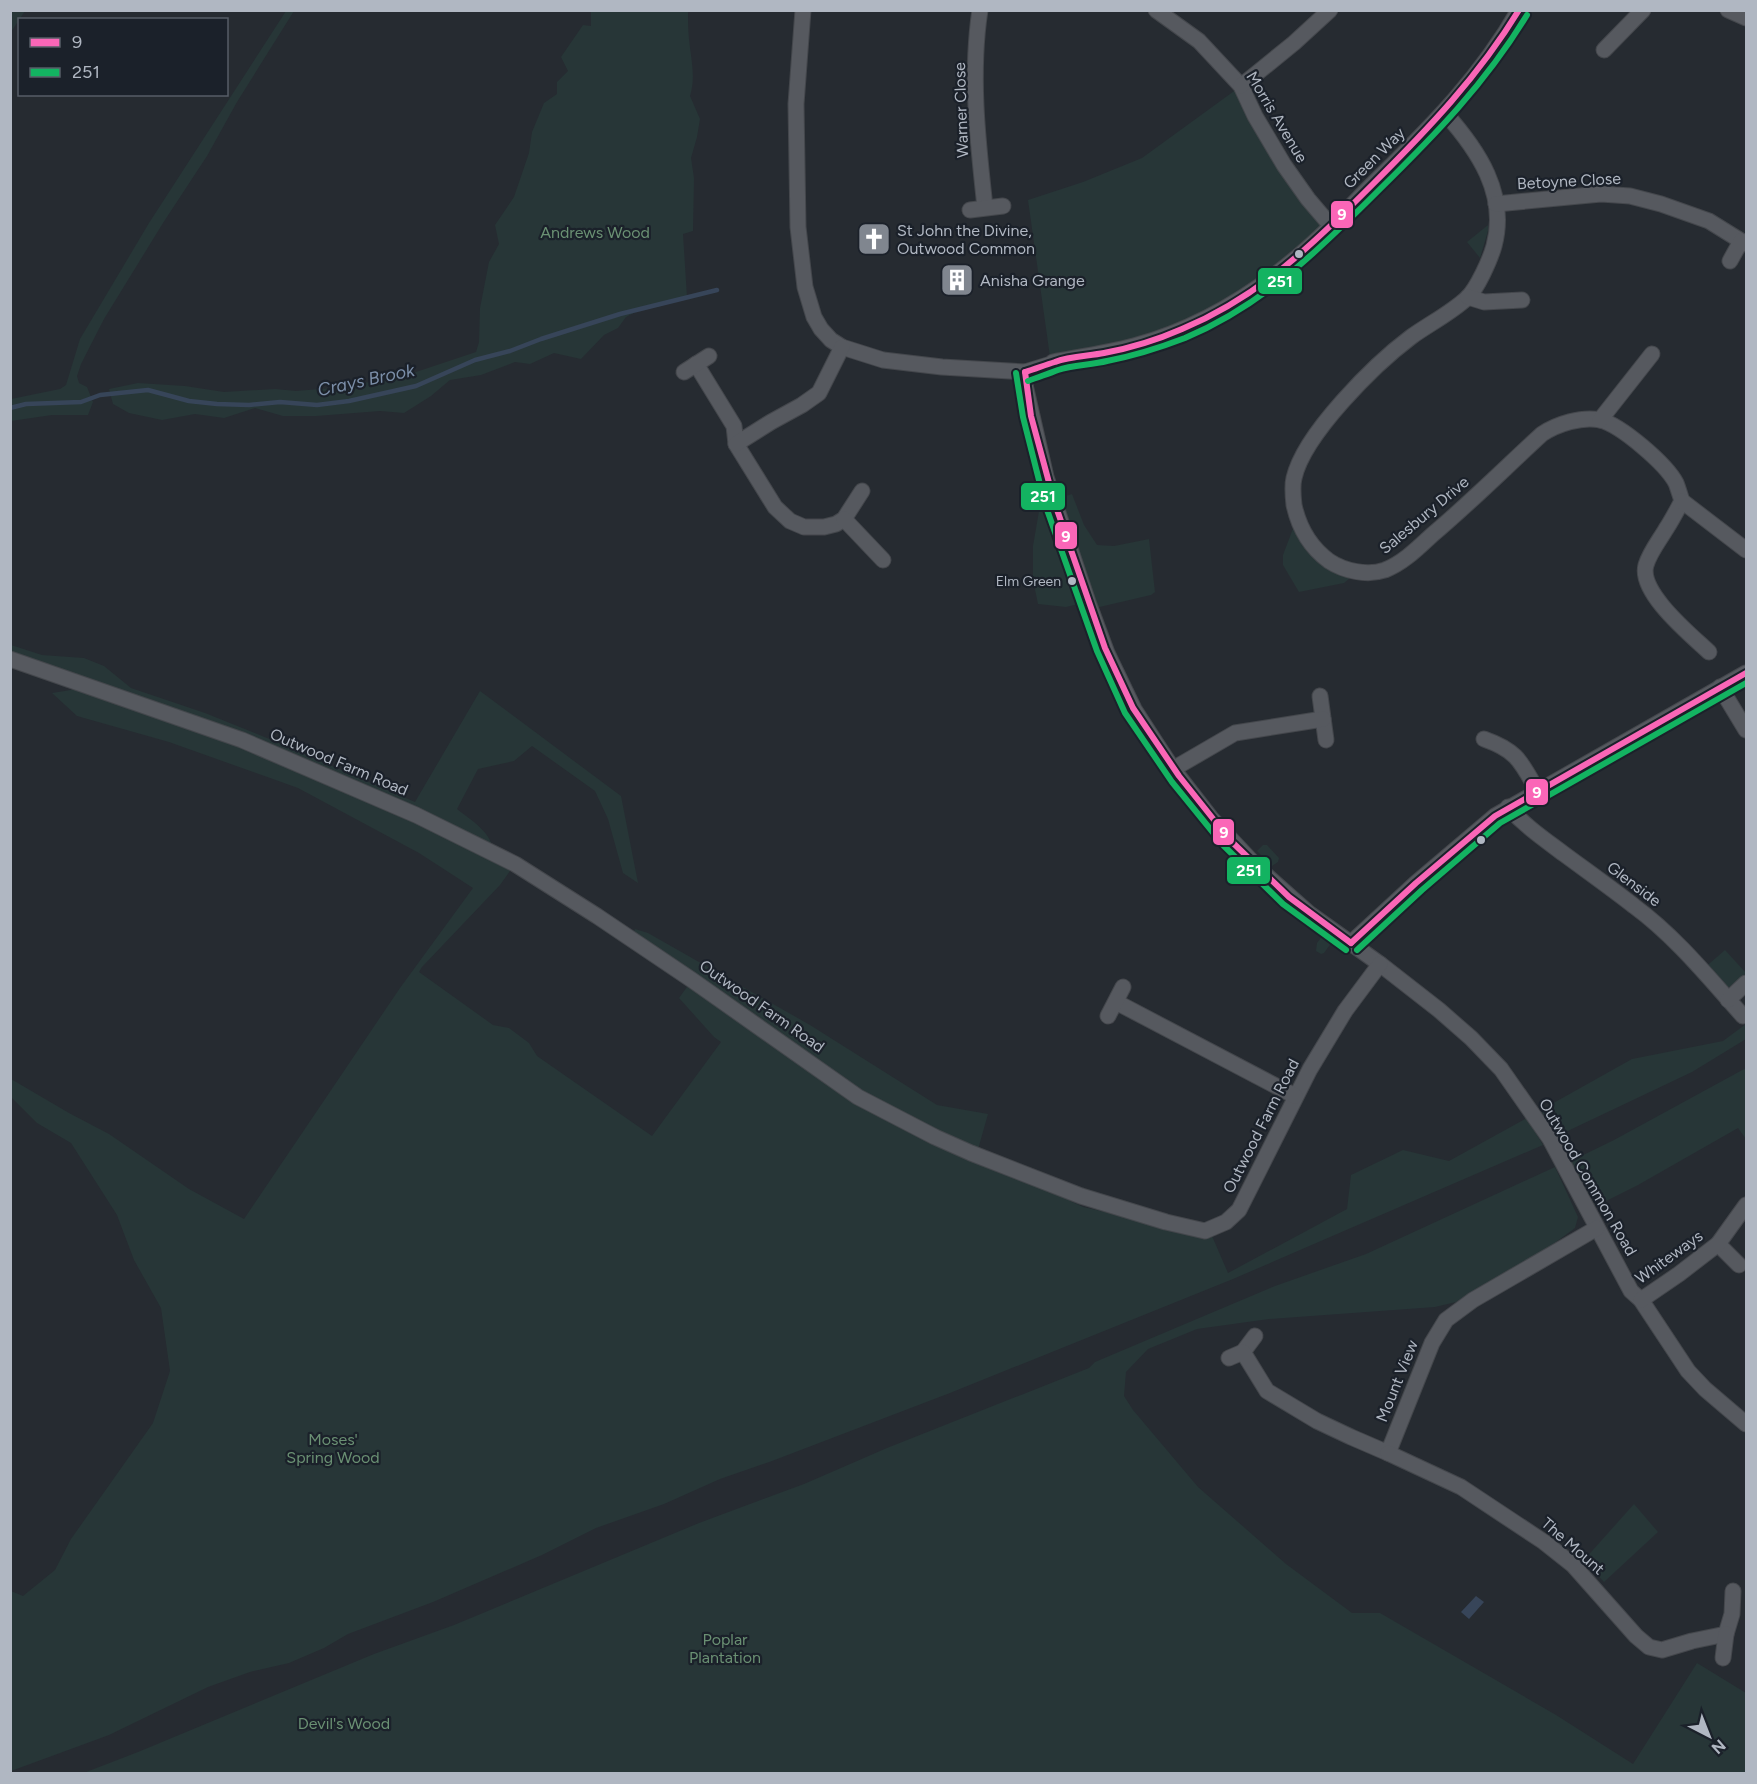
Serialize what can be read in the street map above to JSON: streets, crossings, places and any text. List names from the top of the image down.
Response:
{
  "streets": {
    "street": [
      "Warner Close",
      "Morris Avenue",
      "Green Way",
      "Betoyne Close",
      "Salesbury Drive",
      "Outwood Farm Road",
      "Glenside",
      "Outwood Common Road",
      "Whiteways",
      "Mount View",
      "The Mount"
    ]
  },
  "crossings": [
    ["Morris Avenue", "Green Way"],
    ["Green Way", "Salesbury Drive"],
    ["Green Way", "Outwood Common Road"],
    ["Betoyne Close", "Salesbury Drive"],
    ["Outwood Farm Road", "Outwood Common Road"],
    ["Outwood Common Road", "Whiteways"],
    ["Outwood Common Road", "Mount View"],
    ["Mount View", "The Mount"]
  ],
  "water": ["Crays Brook"],
  "parks": [
    "Andrews Wood",
    "Moses' Spring Wood",
    "Poplar Plantation",
    "Devil's Wood"
  ],
  "places": {
    "church": ["St John the Divine, Outwood Common"],
    "building": ["Anisha Grange"],
    "other": ["Elm Green"]
  },
  "lines": ["transit line 9", "transit line 251"],
  "legend": ["9", "251"],
  "north": "bottom right"
}
